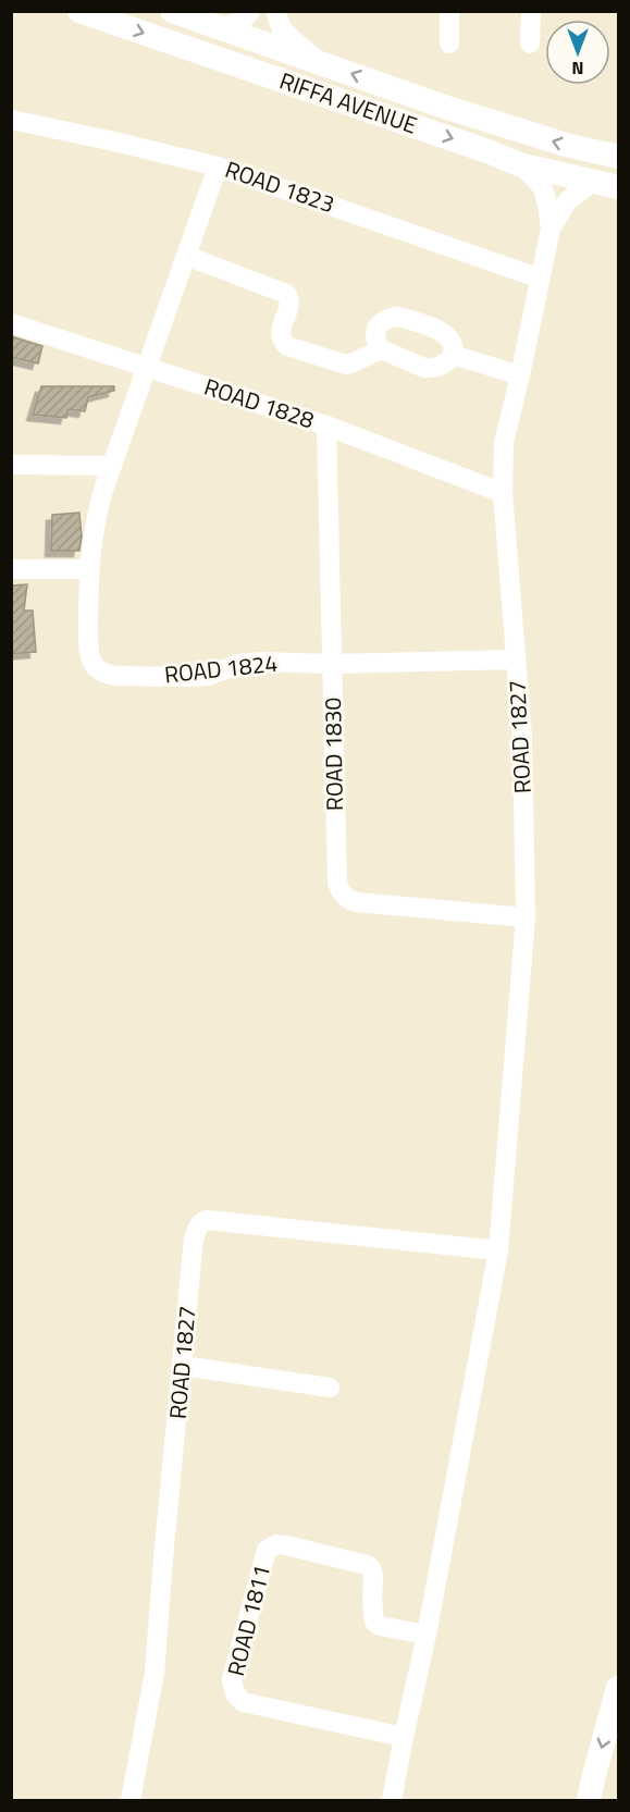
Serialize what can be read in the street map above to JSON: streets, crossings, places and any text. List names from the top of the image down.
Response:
{
  "streets": {
    "main road": ["RIFFA AVENUE"],
    "street": [
      "ROAD 1823",
      "ROAD 1828",
      "ROAD 1824",
      "ROAD 1827",
      "ROAD 1830",
      "ROAD 1811"
    ]
  },
  "crossings": [
    ["RIFFA AVENUE", "ROAD 1827"],
    ["ROAD 1823", "ROAD 1824"],
    ["ROAD 1823", "ROAD 1827"],
    ["ROAD 1828", "ROAD 1824"],
    ["ROAD 1828", "ROAD 1827"],
    ["ROAD 1828", "ROAD 1830"],
    ["ROAD 1824", "ROAD 1830"],
    ["ROAD 1827", "ROAD 1830"],
    ["ROAD 1827", "ROAD 1811"]
  ],
  "north": "bottom"
}
